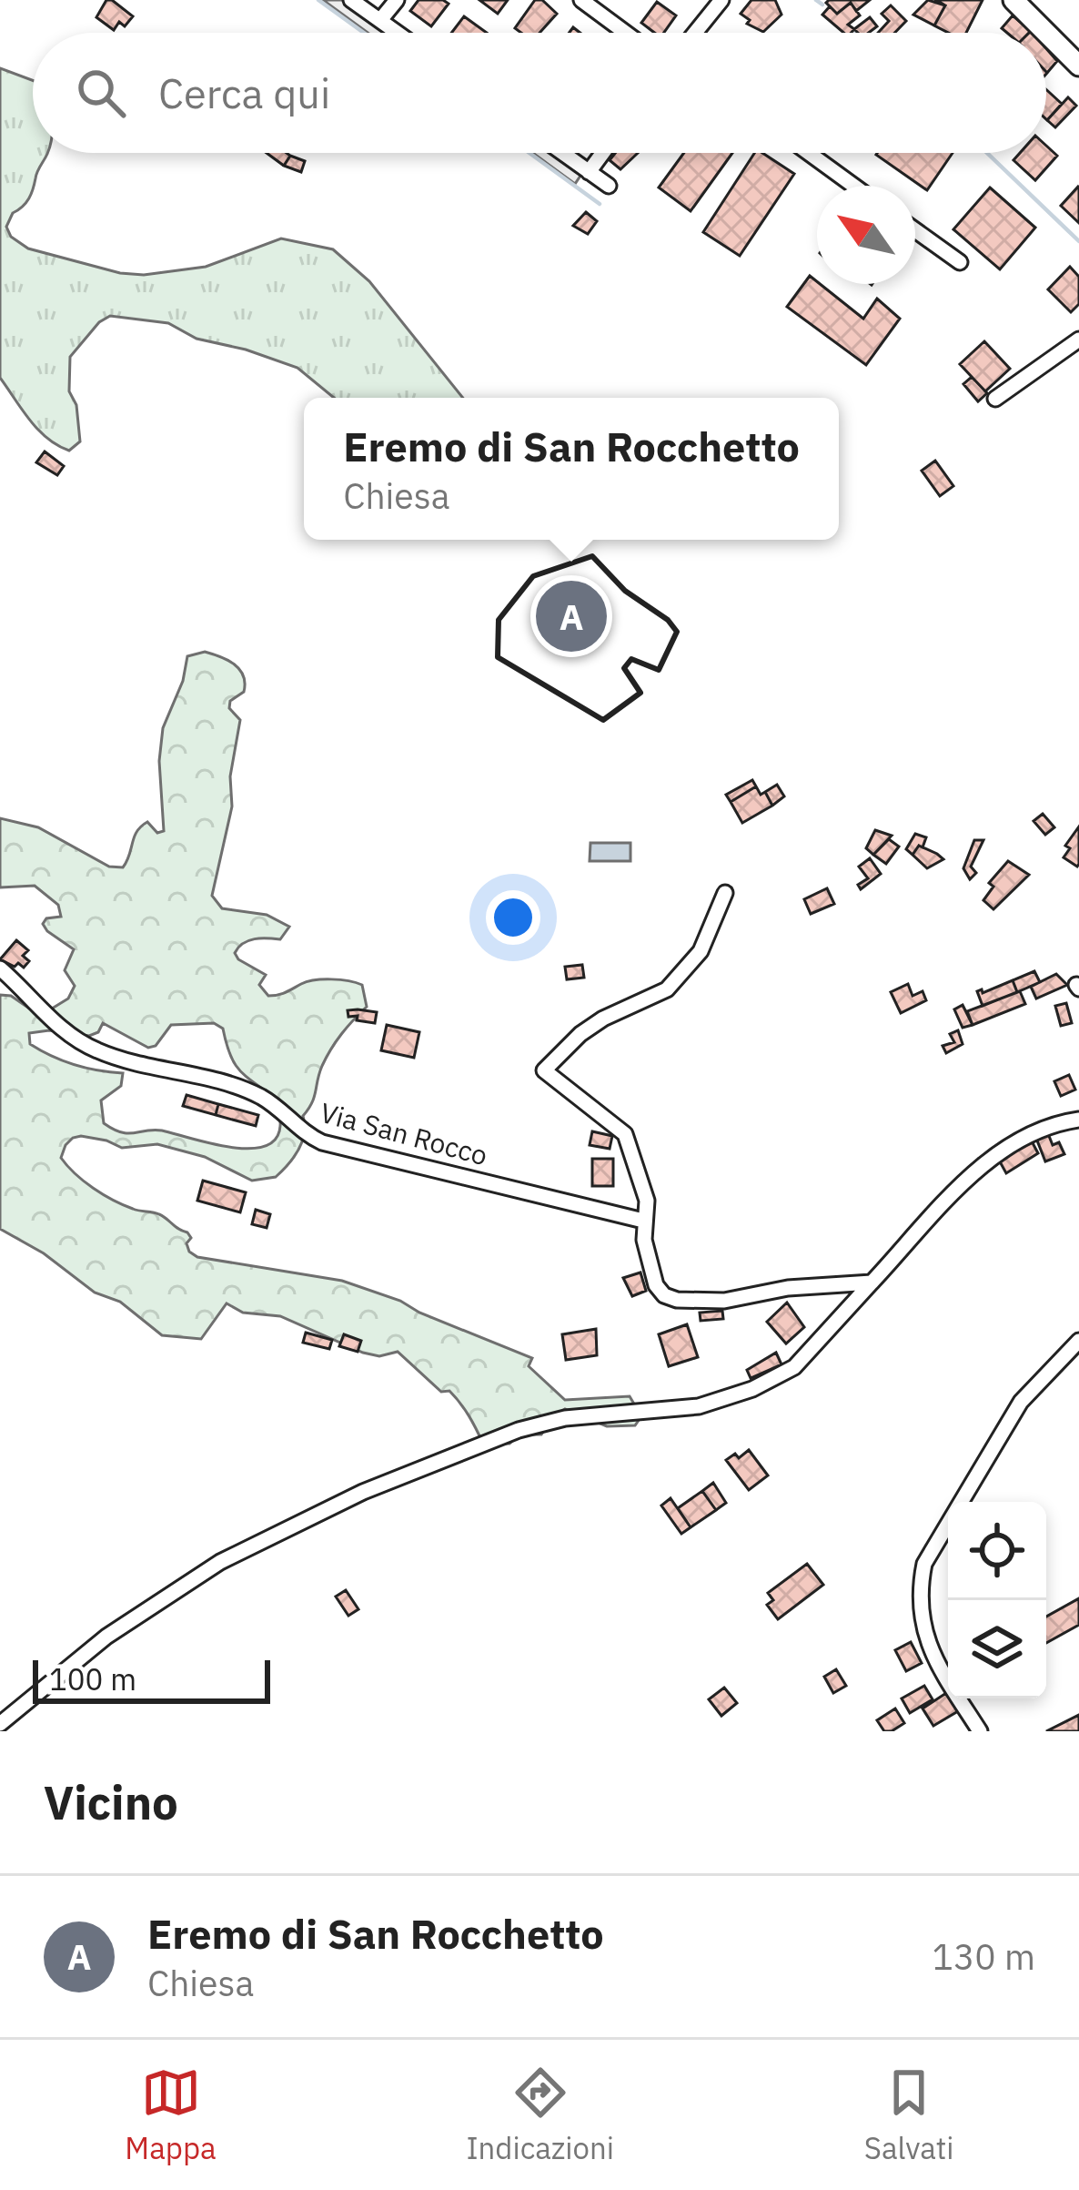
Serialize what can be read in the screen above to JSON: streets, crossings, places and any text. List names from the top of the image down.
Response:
{
  "streets": {
    "street": ["Via San Rocco"]
  },
  "scale_bar": "100 m",
  "north": "top left",
  "page": {
    "search": "Cerca qui",
    "popup": ["Eremo di San Rocchetto", "Chiesa"],
    "pins": "A",
    "scale": "100 m",
    "heading": "Vicino",
    "list": [
      {
        "mark": "A",
        "name": "Eremo di San Rocchetto",
        "note": "Chiesa",
        "value": "130 m"
      }
    ],
    "nav": ["Mappa", "Indicazioni", "Salvati"]
  }
}
